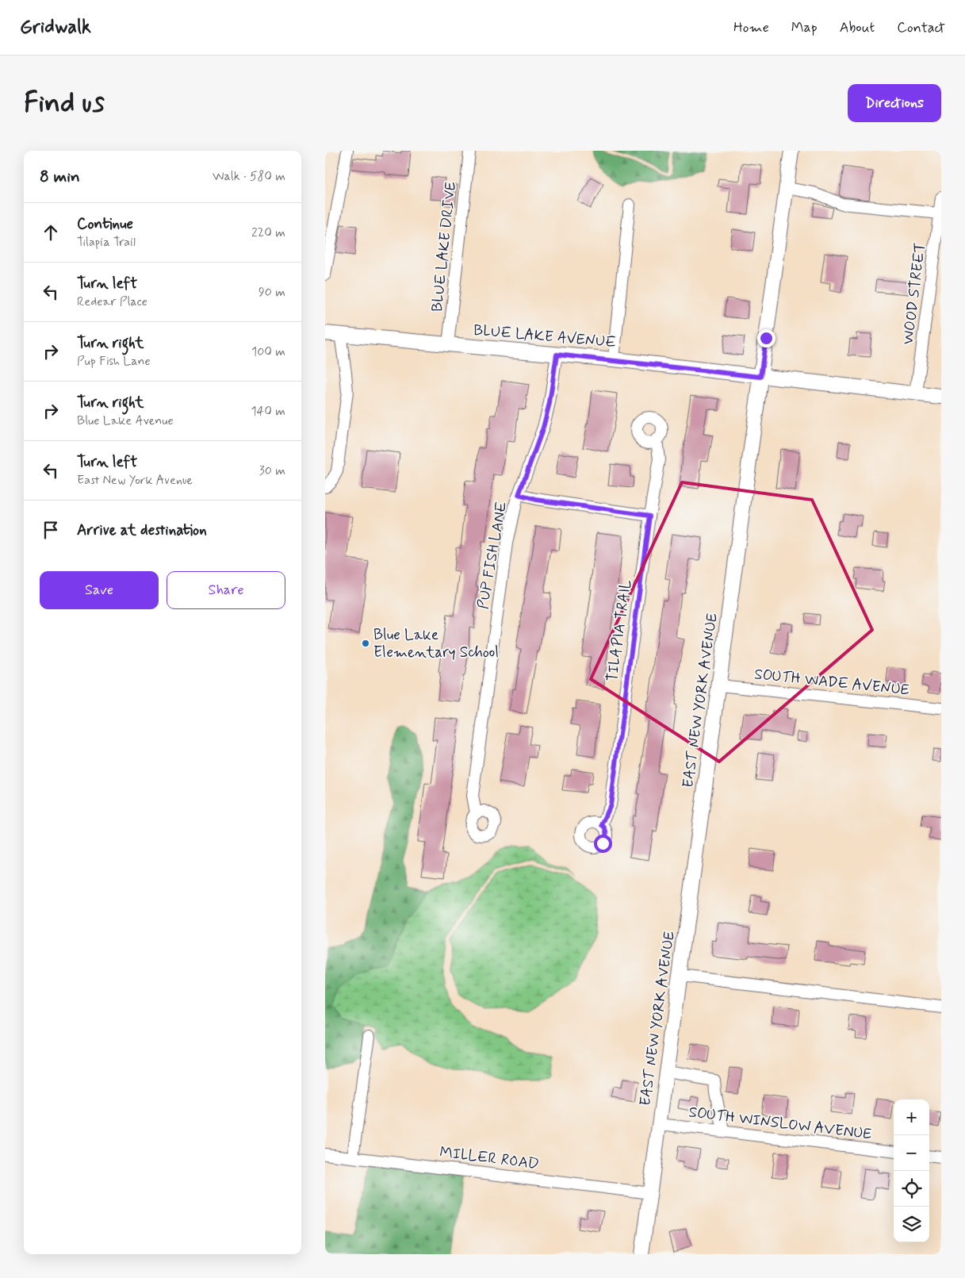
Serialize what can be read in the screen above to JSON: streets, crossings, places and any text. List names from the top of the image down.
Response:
{
  "streets": {
    "main road": ["BLUE LAKE AVENUE", "EAST NEW YORK AVENUE"],
    "street": [
      "BLUE LAKE DRIVE",
      "WOOD STREET",
      "PUP FISH LANE",
      "TILAPIA TRAIL",
      "SOUTH WADE AVENUE",
      "SOUTH WINSLOW AVENUE",
      "MILLER ROAD"
    ]
  },
  "crossings": [
    ["BLUE LAKE DRIVE", "BLUE LAKE AVENUE"],
    ["WOOD STREET", "BLUE LAKE AVENUE"],
    ["BLUE LAKE AVENUE", "PUP FISH LANE"],
    ["BLUE LAKE AVENUE", "EAST NEW YORK AVENUE"],
    ["SOUTH WADE AVENUE", "EAST NEW YORK AVENUE"],
    ["EAST NEW YORK AVENUE", "SOUTH WINSLOW AVENUE"],
    ["EAST NEW YORK AVENUE", "MILLER ROAD"]
  ],
  "places": ["Blue Lake Elementary School"],
  "page": {
    "header": "Gridwalk",
    "nav": [
      "Home",
      "Map",
      "About",
      "Contact"
    ],
    "buttons": [
      "Directions",
      ["Save", "Share"]
    ],
    "title": "Find us",
    "heading": ["8 min", "Walk · 580 m"],
    "list": [
      ["Continue", "Tilapia Trail", "220 m"],
      ["Turn left", "Redear Place", "90 m"],
      ["Turn right", "Pup Fish Lane", "100 m"],
      ["Turn right", "Blue Lake Avenue", "140 m"],
      ["Turn left", "East New York Avenue", "30 m"],
      "Arrive at destination"
    ],
    "map_buttons": ["+", "−"]
  }
}
